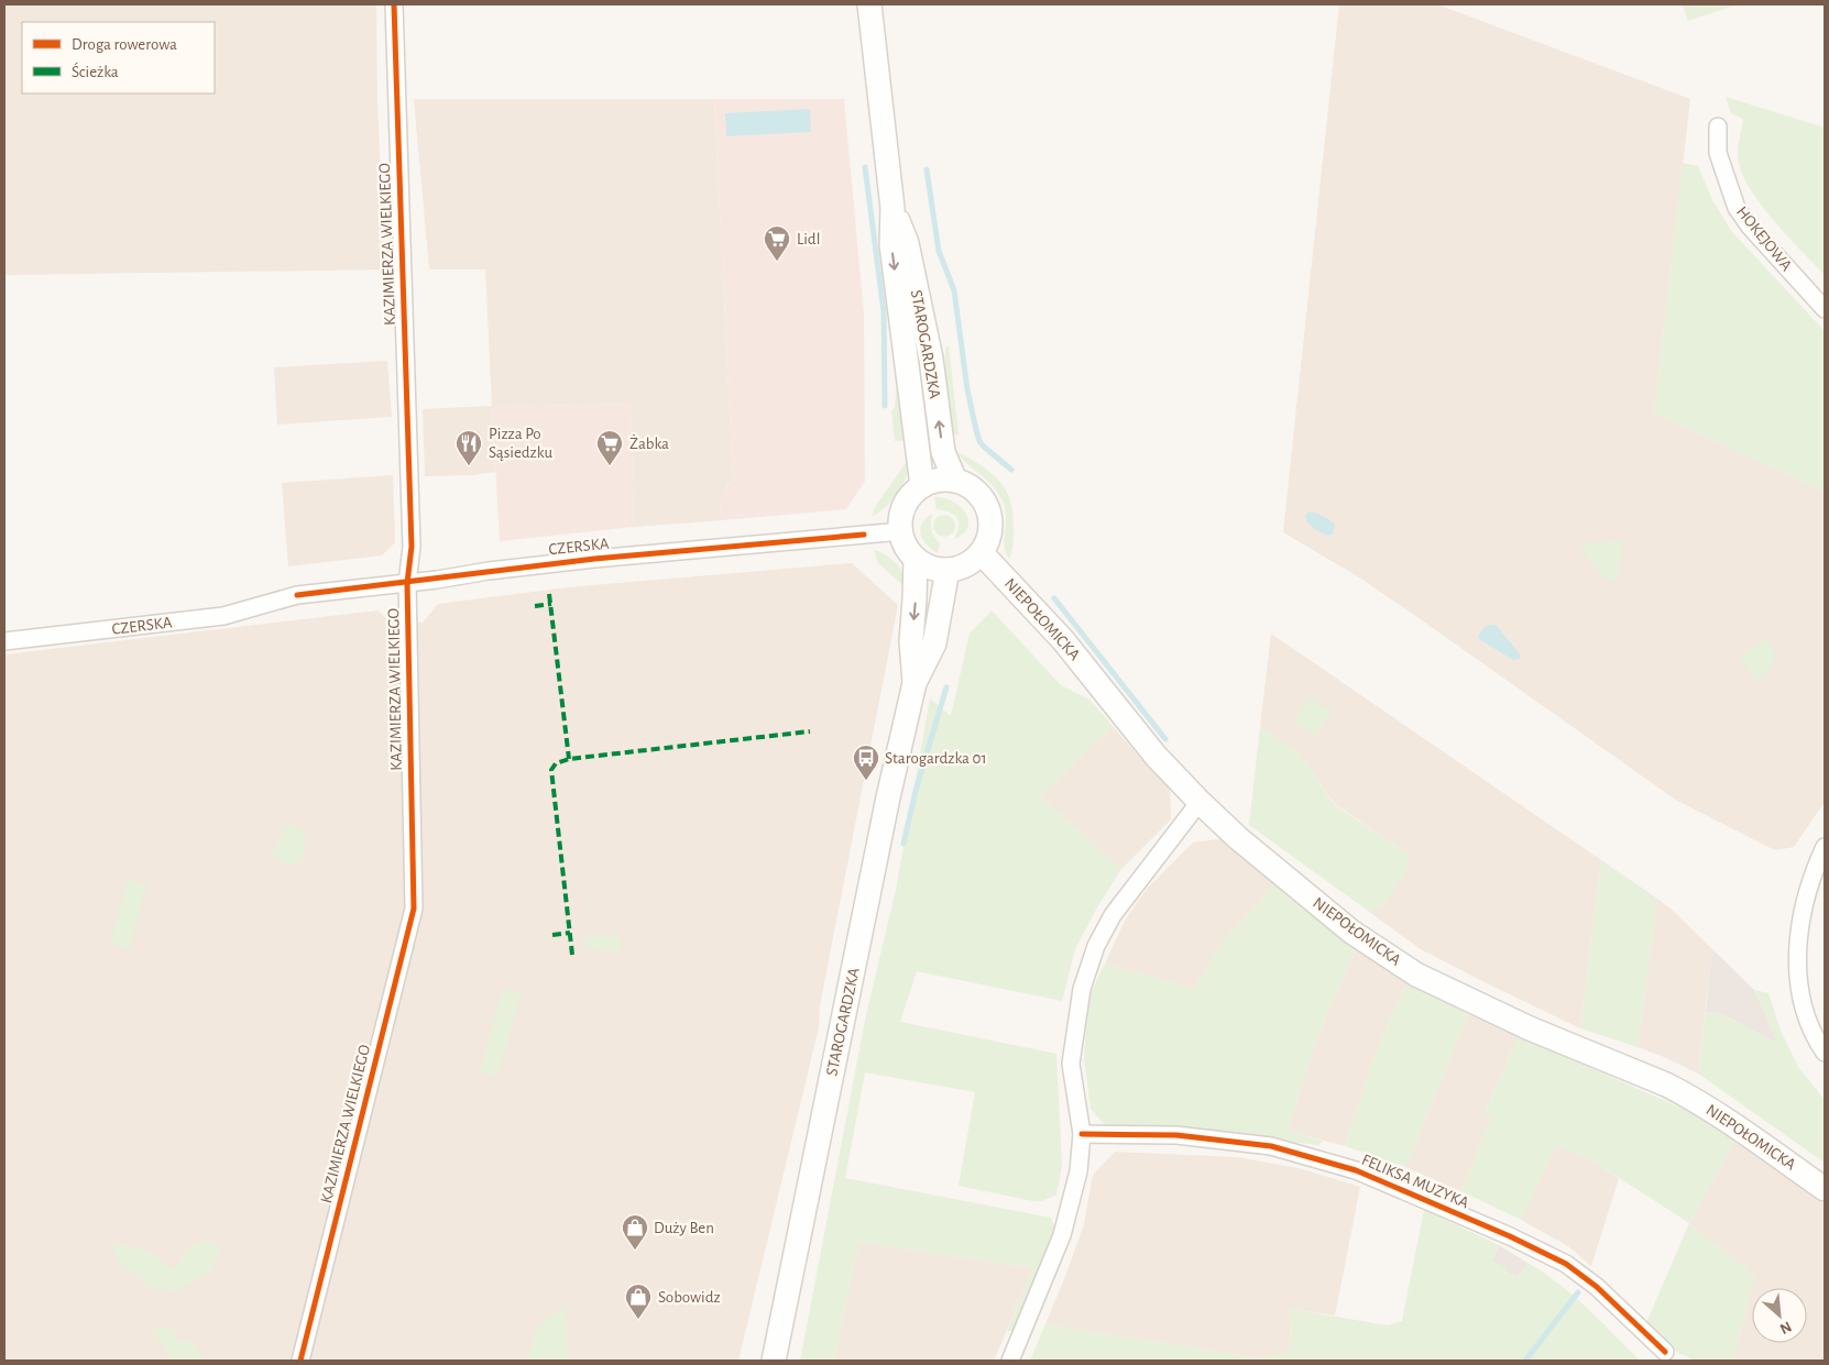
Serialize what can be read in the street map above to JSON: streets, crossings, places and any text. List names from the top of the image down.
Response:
{
  "streets": {
    "main road": ["STAROGARDZKA", "NIEPOŁOMICKA"],
    "street": [
      "HOKEJOWA",
      "KAZIMIERZA WIELKIEGO",
      "CZERSKA",
      "FELIKSA MUZYKA"
    ]
  },
  "crossings": [
    ["KAZIMIERZA WIELKIEGO", "CZERSKA"],
    ["STAROGARDZKA", "CZERSKA"],
    ["STAROGARDZKA", "NIEPOŁOMICKA"],
    ["CZERSKA", "NIEPOŁOMICKA"]
  ],
  "places": {
    "supermarket": ["Lidl", "Żabka"],
    "restaurant": ["Pizza Po Sąsiedzku"],
    "bus stop": ["Starogardzka 01"],
    "shop": ["Duży Ben", "Sobowidz"]
  },
  "legend": ["Droga rowerowa", "Ścieżka"],
  "north": "bottom right"
}
